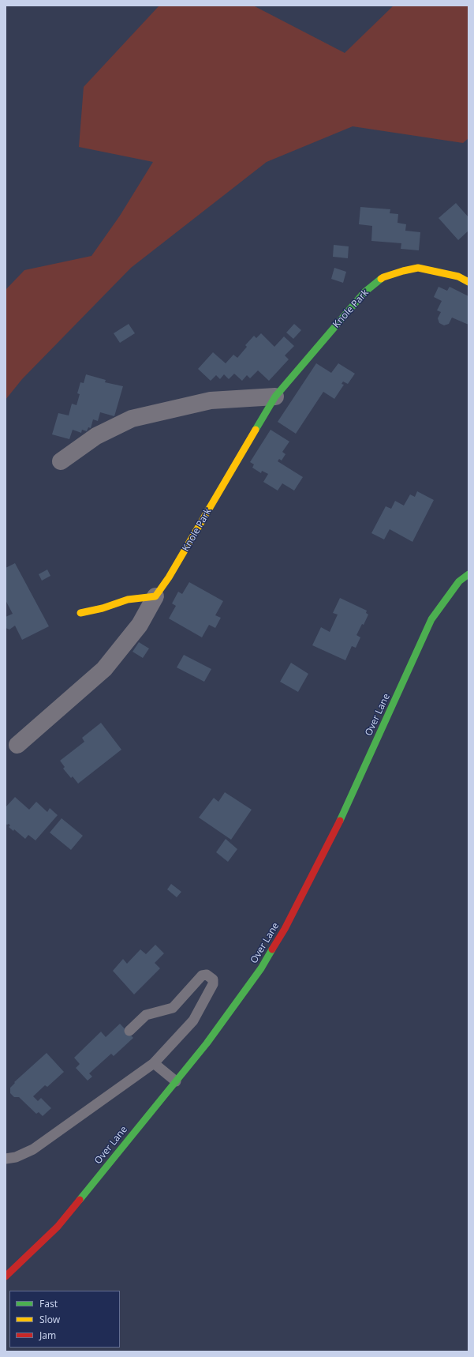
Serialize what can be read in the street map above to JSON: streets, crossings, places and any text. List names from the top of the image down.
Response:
{
  "streets": {
    "street": ["Knole Park", "Over Lane"]
  },
  "legend": ["Fast", "Slow", "Jam"]
}
